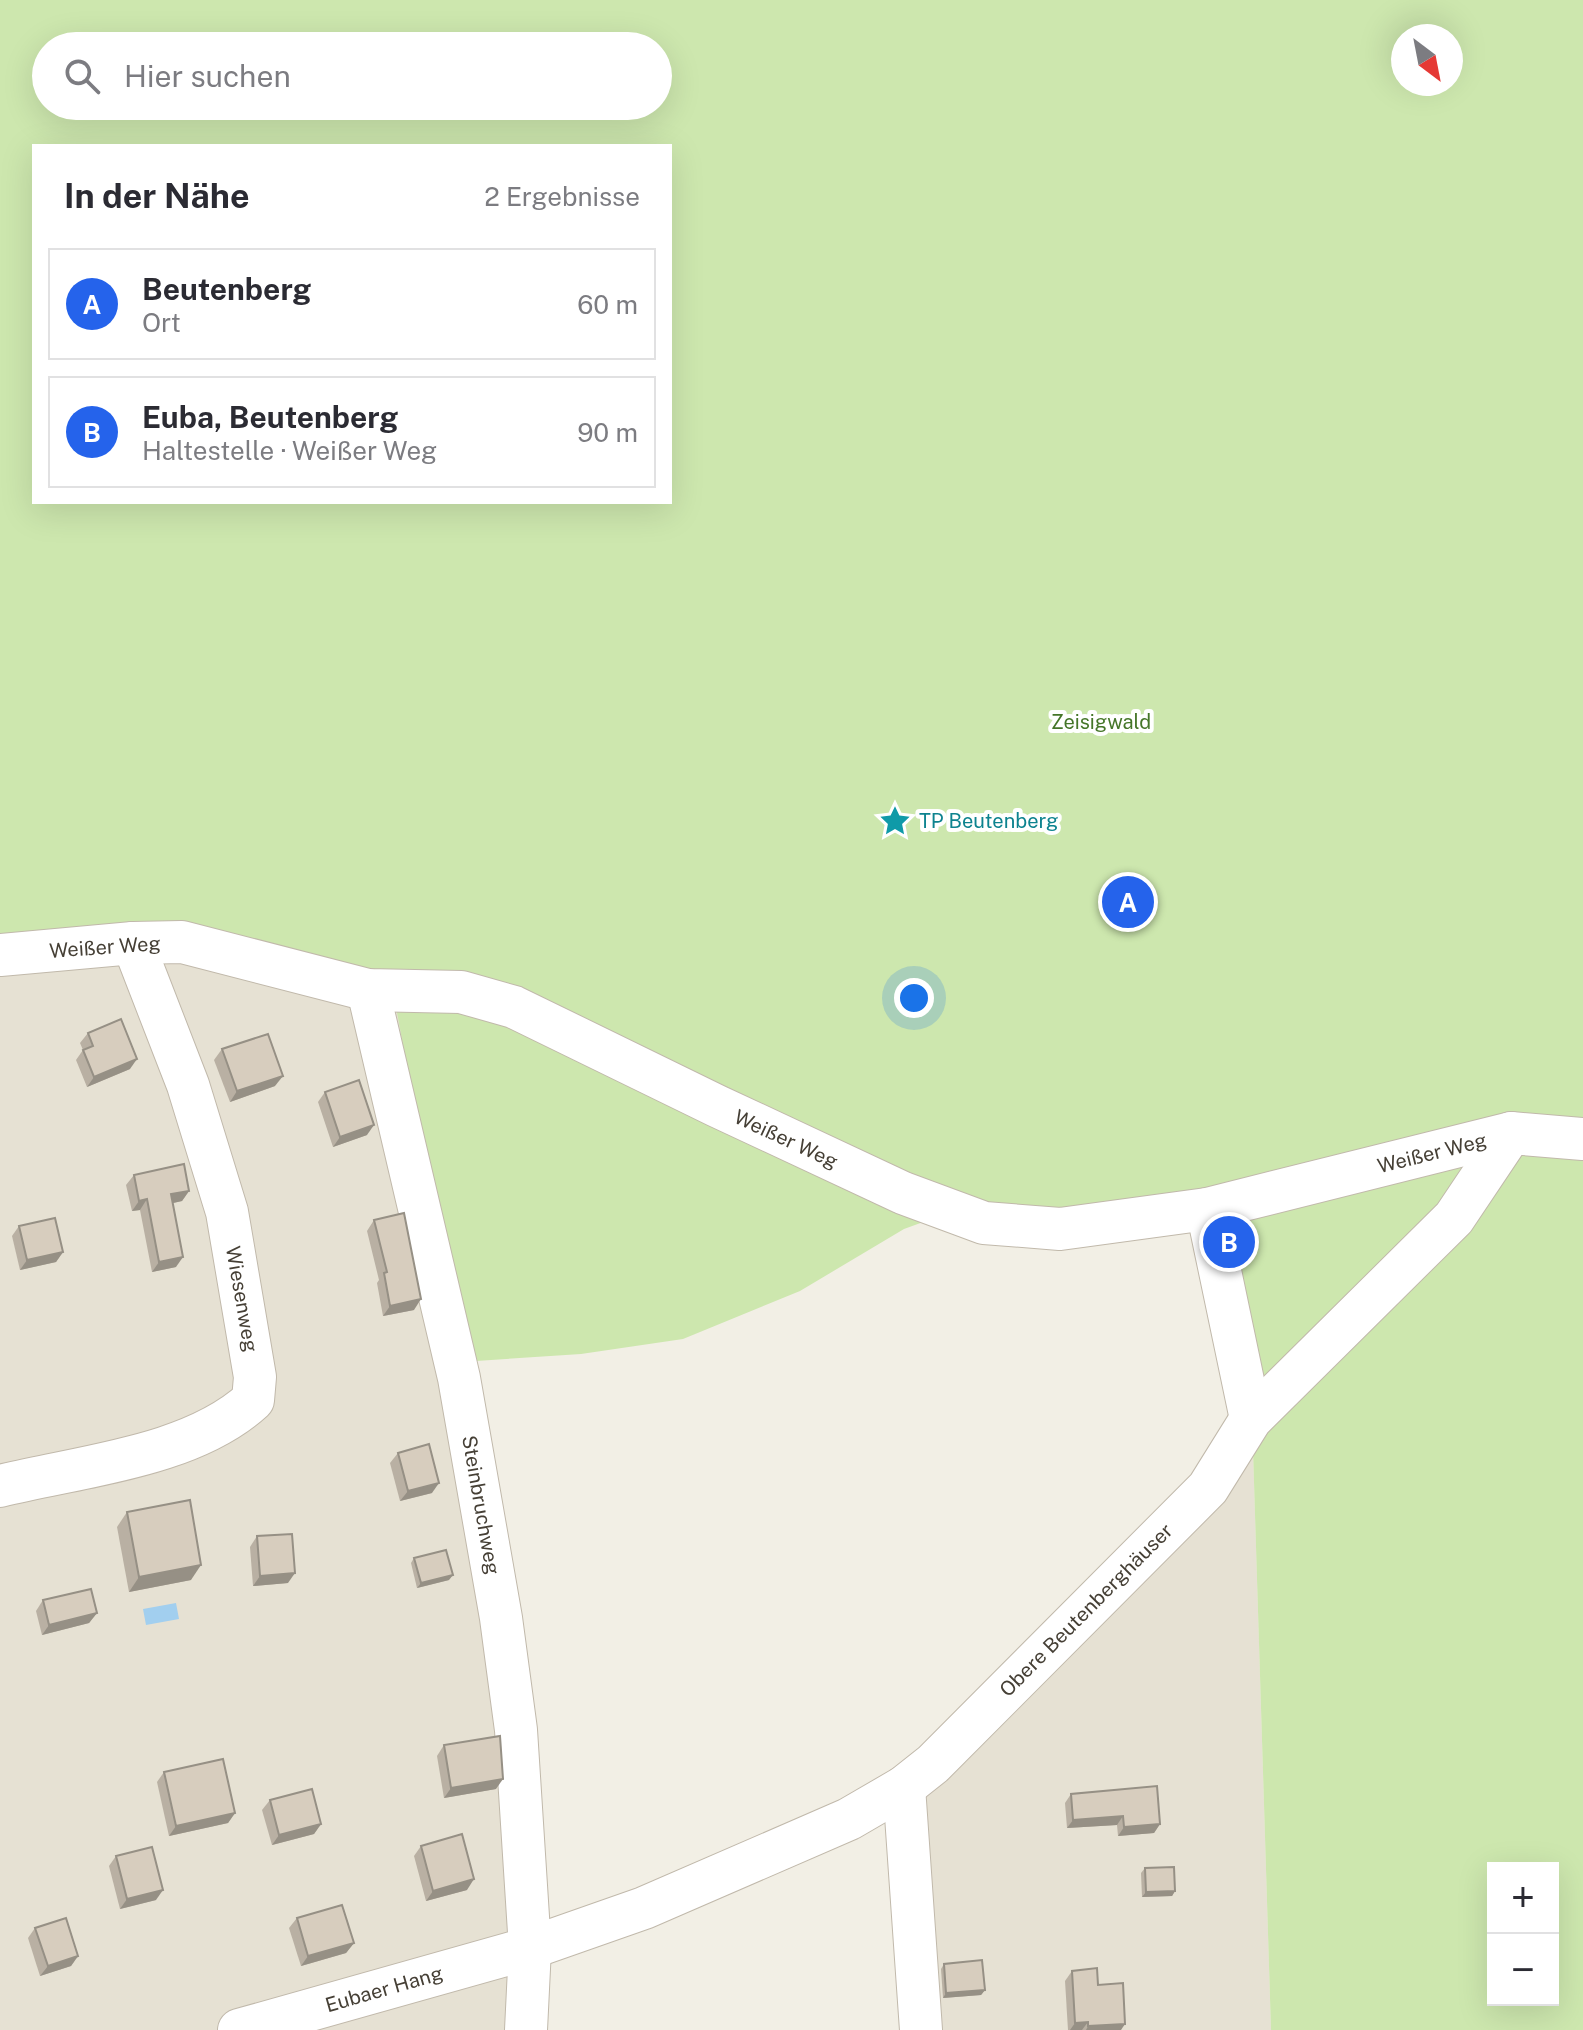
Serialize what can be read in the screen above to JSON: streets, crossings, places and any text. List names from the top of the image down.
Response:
{
  "streets": {
    "street": [
      "Weißer Weg",
      "Wiesenweg",
      "Steinbruchweg",
      "Obere Beutenberghäuser",
      "Eubaer Hang"
    ]
  },
  "crossings": [
    ["Weißer Weg", "Wiesenweg"],
    ["Weißer Weg", "Steinbruchweg"],
    ["Weißer Weg", "Obere Beutenberghäuser"],
    ["Steinbruchweg", "Obere Beutenberghäuser"],
    ["Steinbruchweg", "Eubaer Hang"],
    ["Obere Beutenberghäuser", "Eubaer Hang"]
  ],
  "parks": ["Zeisigwald"],
  "places": {
    "place": ["TP Beutenberg"]
  },
  "north": "bottom right",
  "page": {
    "search": "Hier suchen",
    "heading": ["In der Nähe", "2 Ergebnisse"],
    "list": [
      {
        "mark": "A",
        "name": "Beutenberg",
        "note": "Ort",
        "value": "60 m"
      },
      {
        "mark": "B",
        "name": "Euba, Beutenberg",
        "note": "Haltestelle · Weißer Weg",
        "value": "90 m"
      }
    ],
    "pins": ["A", "B"],
    "map_buttons": ["+", "−"]
  }
}
